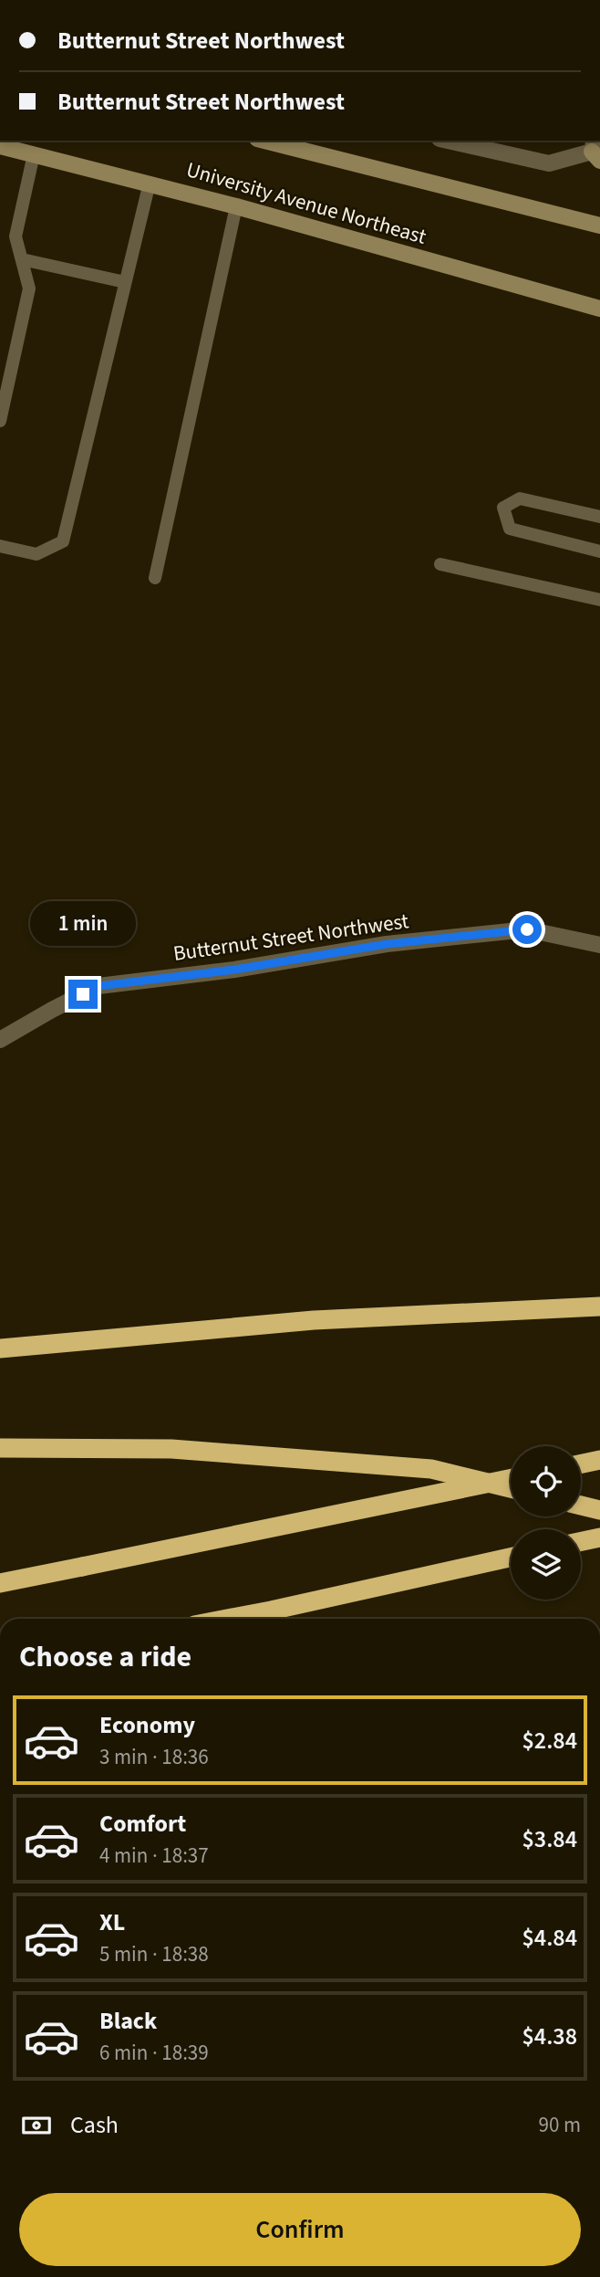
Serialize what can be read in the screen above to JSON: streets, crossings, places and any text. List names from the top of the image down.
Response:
{
  "streets": {
    "main road": ["University Avenue Northeast"],
    "street": ["Butternut Street Northwest"]
  },
  "page": {
    "banner": ["Butternut Street Northwest", "Butternut Street Northwest"],
    "bubble": "1 min",
    "heading": "Choose a ride",
    "list": [
      {
        "name": "Economy",
        "note": "3 min · 18:36",
        "value": "$2.84"
      },
      {
        "name": "Comfort",
        "note": "4 min · 18:37",
        "value": "$3.84"
      },
      {
        "name": "XL",
        "note": "5 min · 18:38",
        "value": "$4.84"
      },
      {
        "name": "Black",
        "note": "6 min · 18:39",
        "value": "$4.38"
      }
    ],
    "pay": ["Cash", "90 m"],
    "buttons": "Confirm"
  }
}
